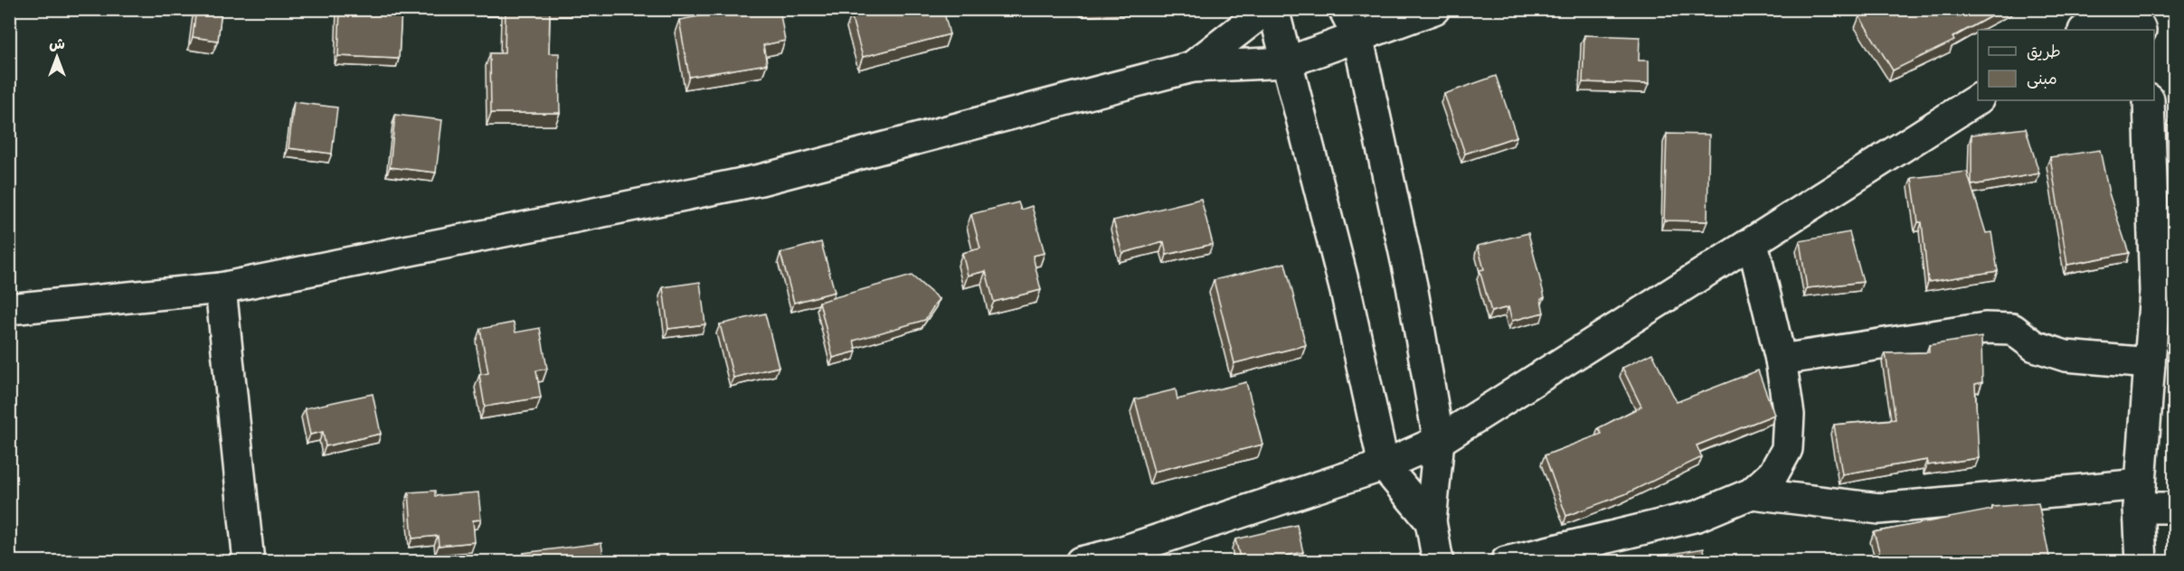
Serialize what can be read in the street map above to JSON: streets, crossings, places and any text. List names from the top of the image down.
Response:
{
  "legend": ["طريق", "مبنى"],
  "north": "top"
}
